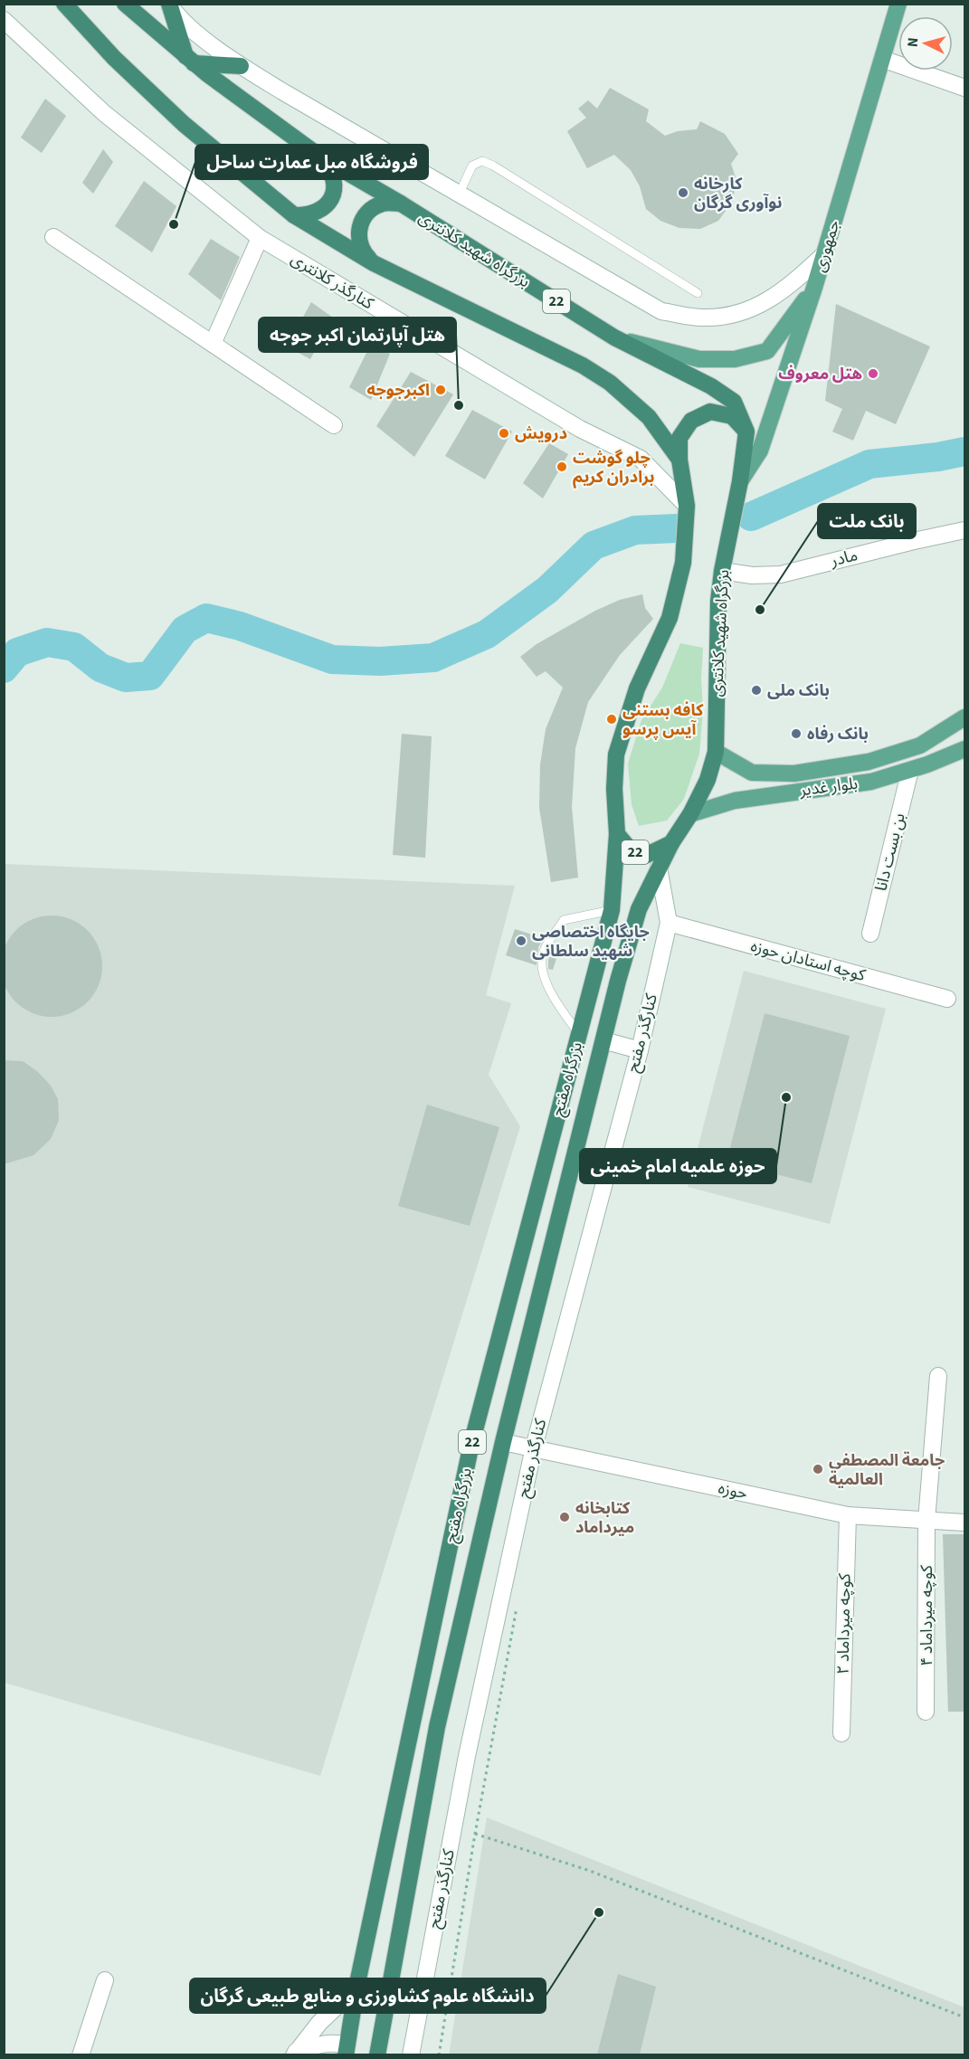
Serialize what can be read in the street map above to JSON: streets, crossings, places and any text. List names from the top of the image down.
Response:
{
  "streets": {
    "highway": ["بزرگراه شهید کلانتری", "22", "بزرگراه مفتح"],
    "main road": [
      "جمهوری",
      "کنارگذر کلانتری",
      "مادر",
      "بلوار غدیر",
      "بن بست دانا",
      "کوچه استادان حوزه",
      "کنارگذر مفتح",
      "حوزه",
      "کوچه میرداماد ۴",
      "کوچه میرداماد ۲"
    ]
  },
  "crossings": [
    ["جمهوری", "بزرگراه شهید کلانتری"],
    ["بزرگراه شهید کلانتری", "22"],
    ["بزرگراه شهید کلانتری", "مادر"],
    ["بزرگراه شهید کلانتری", "بلوار غدیر"],
    ["کنارگذر کلانتری", "22"],
    ["22", "بلوار غدیر"],
    ["22", "بزرگراه مفتح"],
    ["بلوار غدیر", "بن بست دانا"],
    ["کوچه استادان حوزه", "کنارگذر مفتح"],
    ["کنارگذر مفتح", "بزرگراه مفتح"],
    ["کنارگذر مفتح", "حوزه"],
    ["بزرگراه مفتح", "حوزه"],
    ["حوزه", "کوچه میرداماد ۴"],
    ["حوزه", "کوچه میرداماد ۲"]
  ],
  "places": [
    "کارخانه نوآوری گرگان",
    "فروشگاه مبل عمارت ساحل",
    "هتل معروف",
    "اکبرجوجه",
    "هتل آپارتمان اکبر جوجه",
    "درویش",
    "چلو گوشت برادران کریم",
    "بانک ملت",
    "بانک ملی",
    "کافه بستنی آیس پرسو",
    "بانک رفاه",
    "جایگاه اختصاصی شهید سلطانی",
    "حوزه علمیه امام خمینی",
    "جامعة المصطفی العالمیة",
    "کتابخانه میرداماد",
    "دانشگاه علوم کشاورزی و منابع طبیعی گرگان"
  ],
  "north": "left"
}
